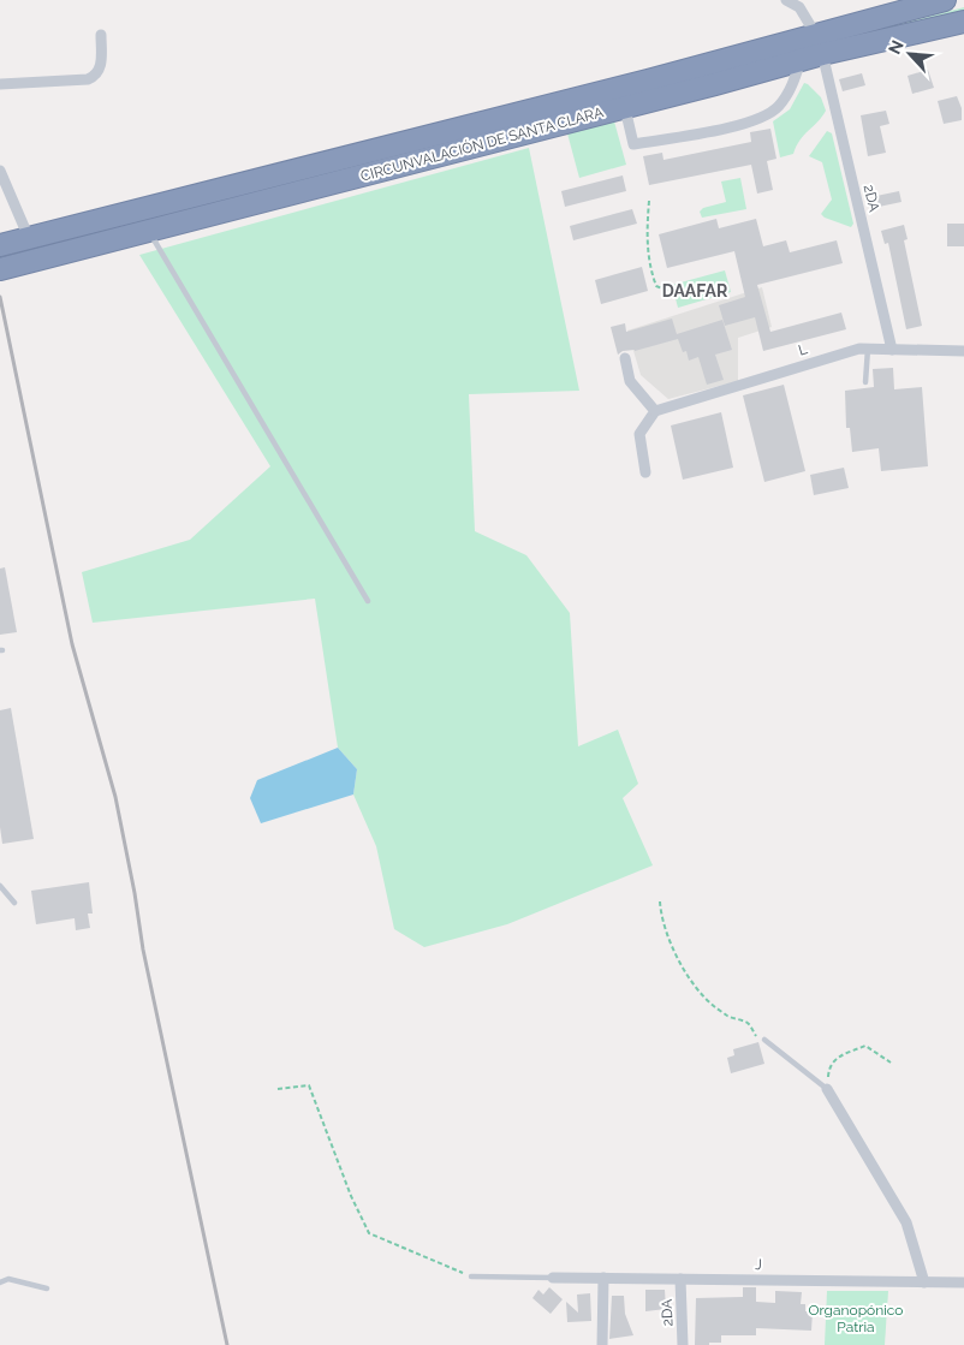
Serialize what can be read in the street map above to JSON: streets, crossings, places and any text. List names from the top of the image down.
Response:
{
  "streets": {
    "highway": ["CIRCUNVALACIÓN DE SANTA CLARA"],
    "street": ["2DA", "L", "J"]
  },
  "crossings": [
    ["CIRCUNVALACIÓN DE SANTA CLARA", "2DA"],
    ["2DA", "L"],
    ["2DA", "J"]
  ],
  "districts": ["DAAFAR"],
  "parks": ["Organopónico Patria"],
  "north": "top left"
}
